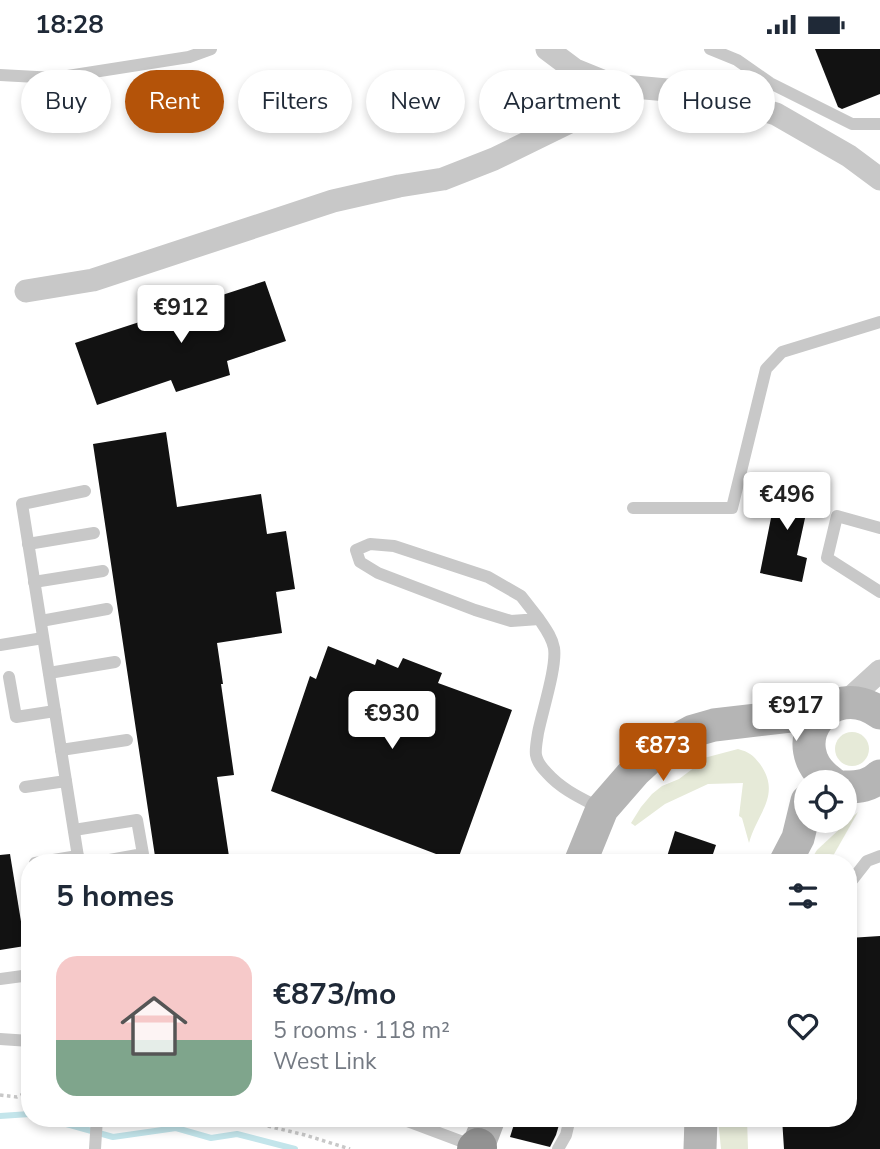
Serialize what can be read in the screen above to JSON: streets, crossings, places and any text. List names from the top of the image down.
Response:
{
  "page": {
    "status": "18:28",
    "chip": [
      "Buy",
      "Rent",
      "Filters",
      "New",
      "Apartment",
      "House"
    ],
    "price": [
      "€912",
      "€496",
      "€917",
      "€930",
      "€873"
    ],
    "heading": "5 homes",
    "list": [
      {
        "name": "€873/mo",
        "note": "5 rooms · 118 m² · West Link"
      }
    ]
  }
}
